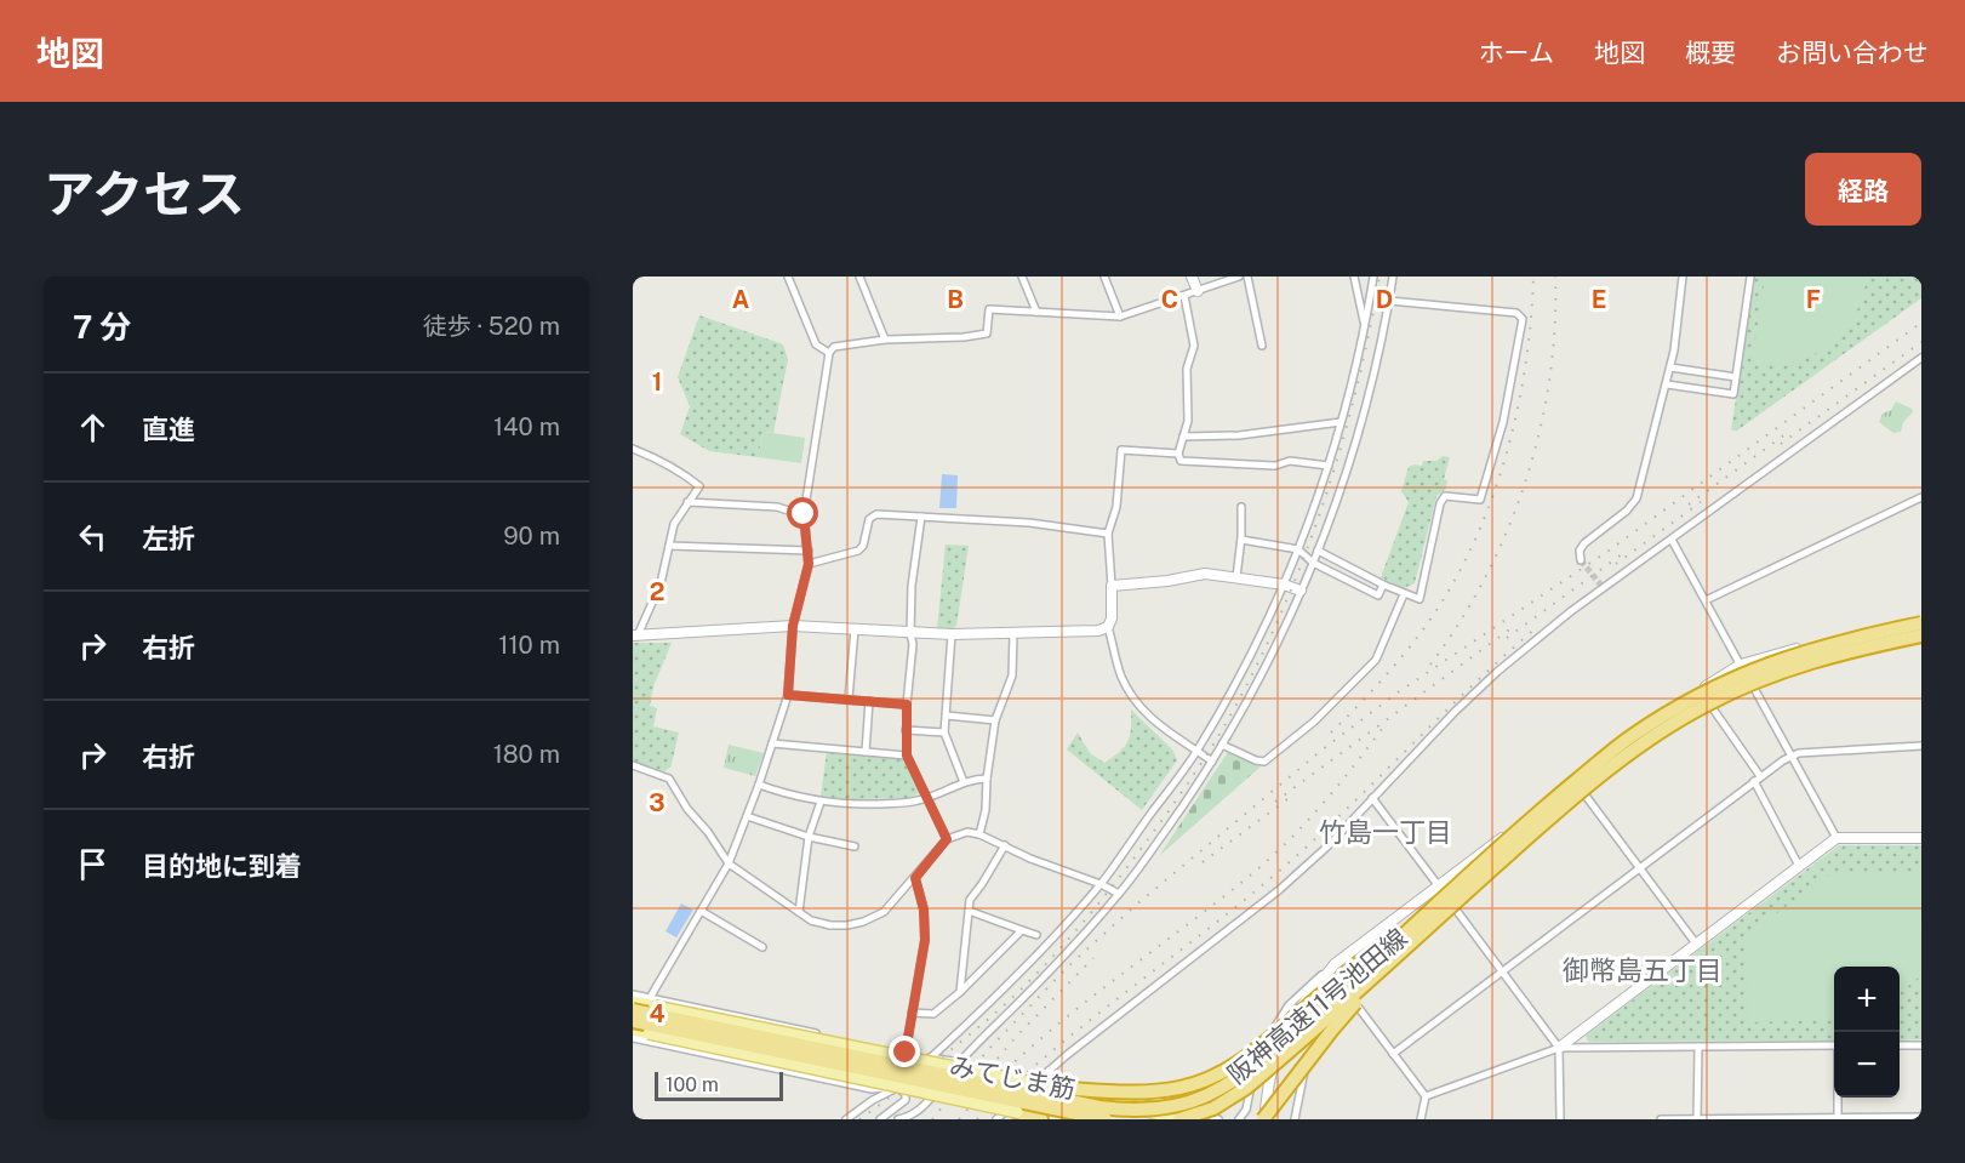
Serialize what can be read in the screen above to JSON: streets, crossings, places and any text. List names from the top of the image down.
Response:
{
  "streets": {
    "highway": ["阪神高速11号池田線"],
    "main road": ["みてじま筋"]
  },
  "crossings": [
    ["阪神高速11号池田線", "みてじま筋"]
  ],
  "districts": ["竹島一丁目", "御幣島五丁目"],
  "scale_bar": "100 m",
  "page": {
    "header": "地図",
    "nav": [
      "ホーム",
      "地図",
      "概要",
      "お問い合わせ"
    ],
    "title": "アクセス",
    "buttons": "経路",
    "heading": ["7 分", "徒歩 · 520 m"],
    "list": [
      ["直進", "140 m"],
      ["左折", "90 m"],
      ["右折", "110 m"],
      ["右折", "180 m"],
      "目的地に到着"
    ],
    "map_buttons": ["+", "−"],
    "scale": "100 m"
  },
  "grid": {
    "columns": [
      "A",
      "B",
      "C",
      "D",
      "E",
      "F"
    ],
    "rows": [
      "1",
      "2",
      "3",
      "4"
    ]
  }
}
